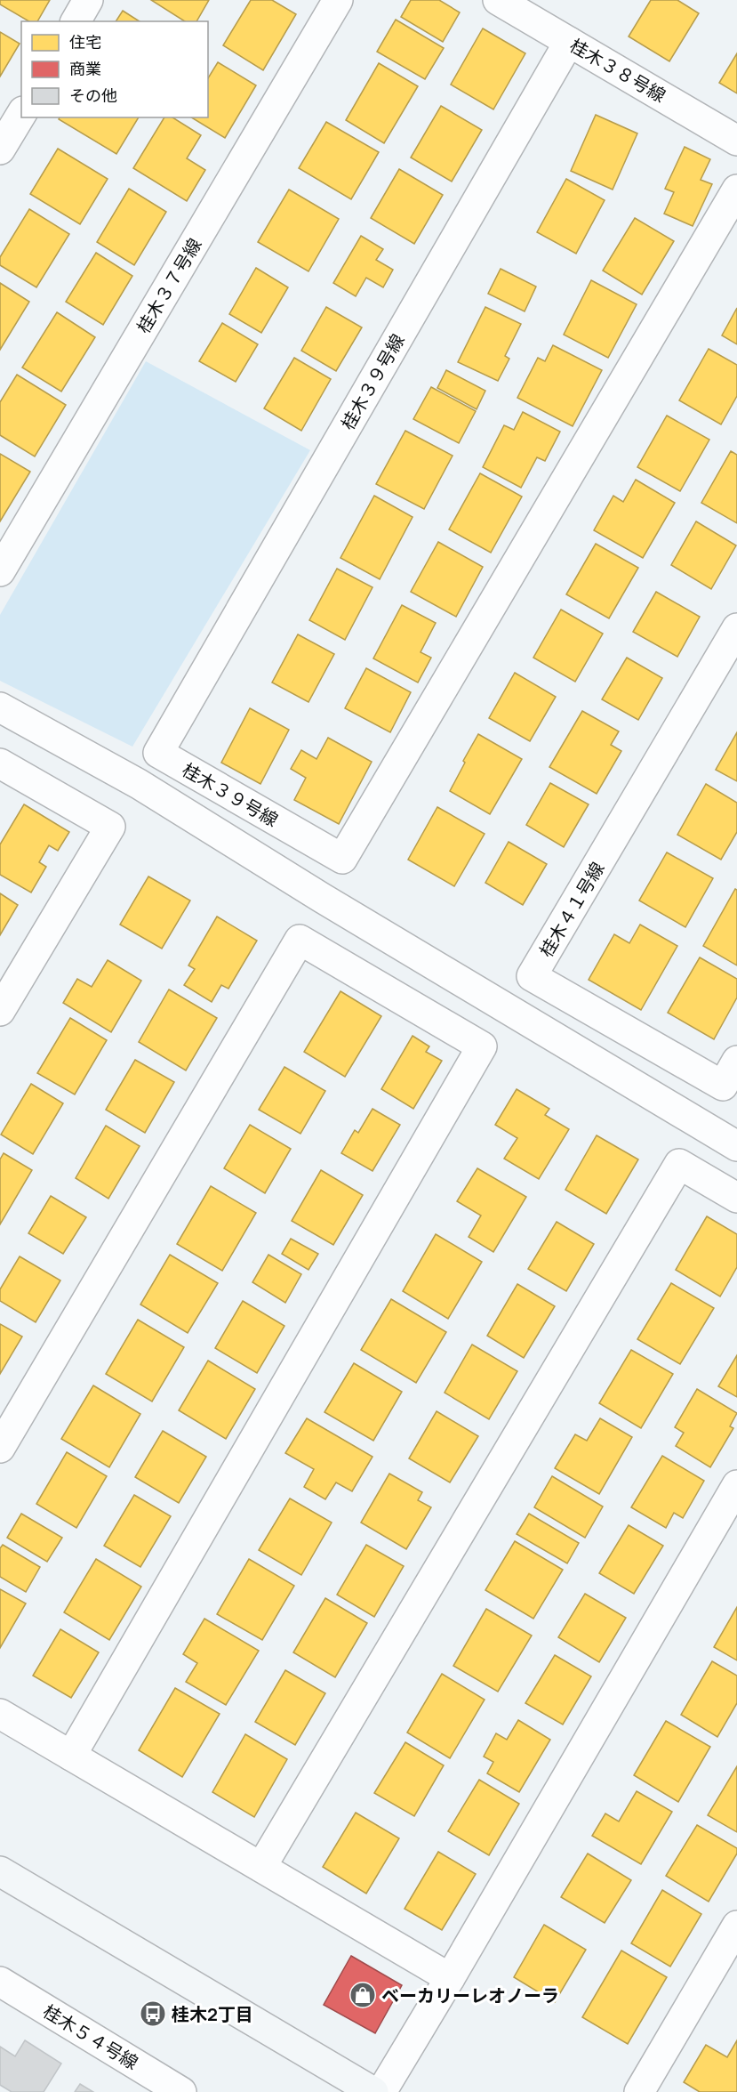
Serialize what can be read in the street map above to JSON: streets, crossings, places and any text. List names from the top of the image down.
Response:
{
  "streets": {
    "street": [
      "桂木３８号線",
      "桂木３７号線",
      "桂木３９号線",
      "桂木４１号線",
      "桂木５４号線"
    ]
  },
  "crossings": [
    ["桂木３８号線", "桂木３９号線"]
  ],
  "places": {
    "shop": ["ベーカリーレオノーラ"],
    "bus stop": ["桂木2丁目"]
  },
  "legend": ["住宅", "商業", "その他"]
}
